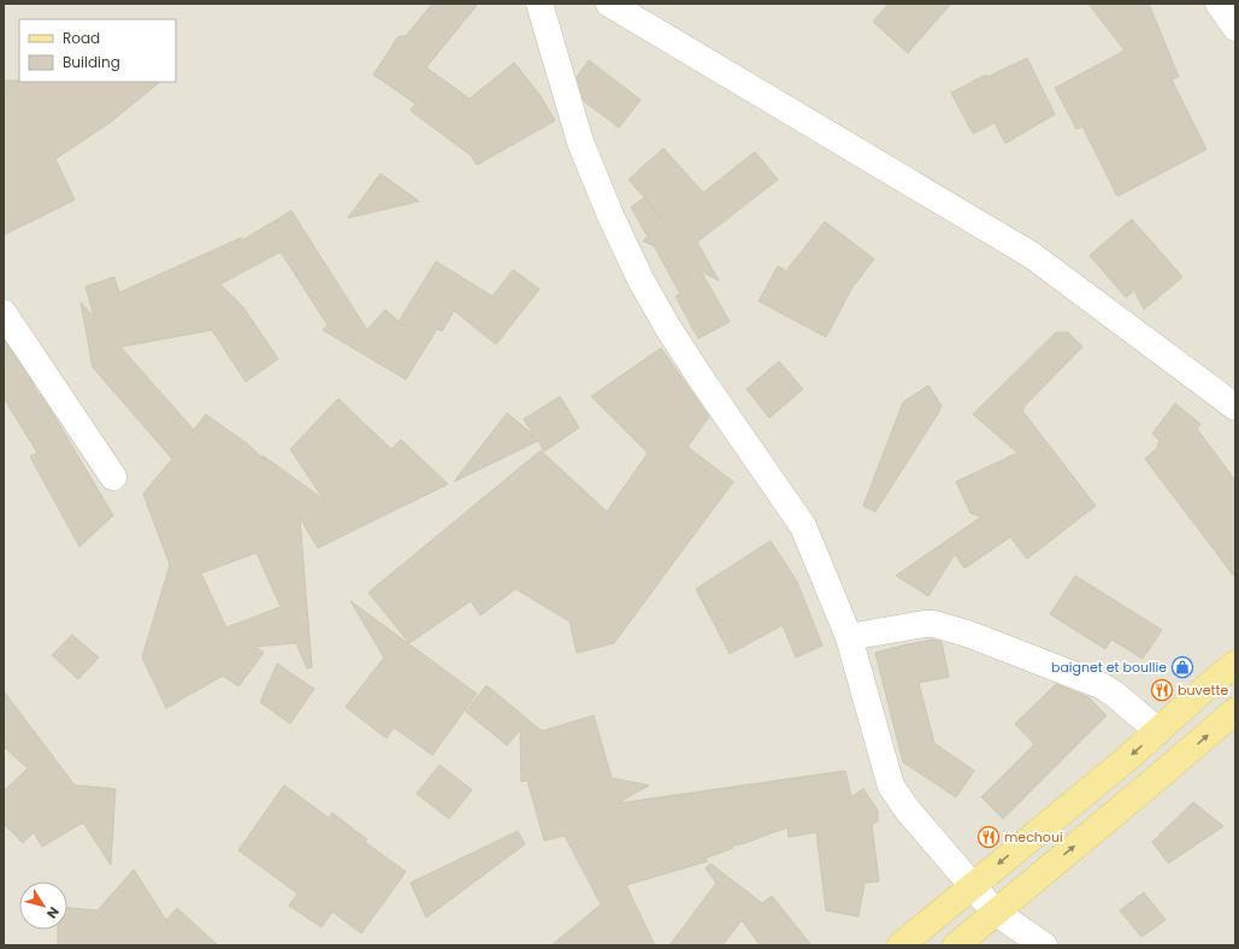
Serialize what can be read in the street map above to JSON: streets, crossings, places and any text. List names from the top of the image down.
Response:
{
  "places": {
    "shop": ["baignet et boullie"],
    "restaurant": ["buvette", "mechoui"]
  },
  "legend": ["Road", "Building"],
  "north": "bottom right"
}
